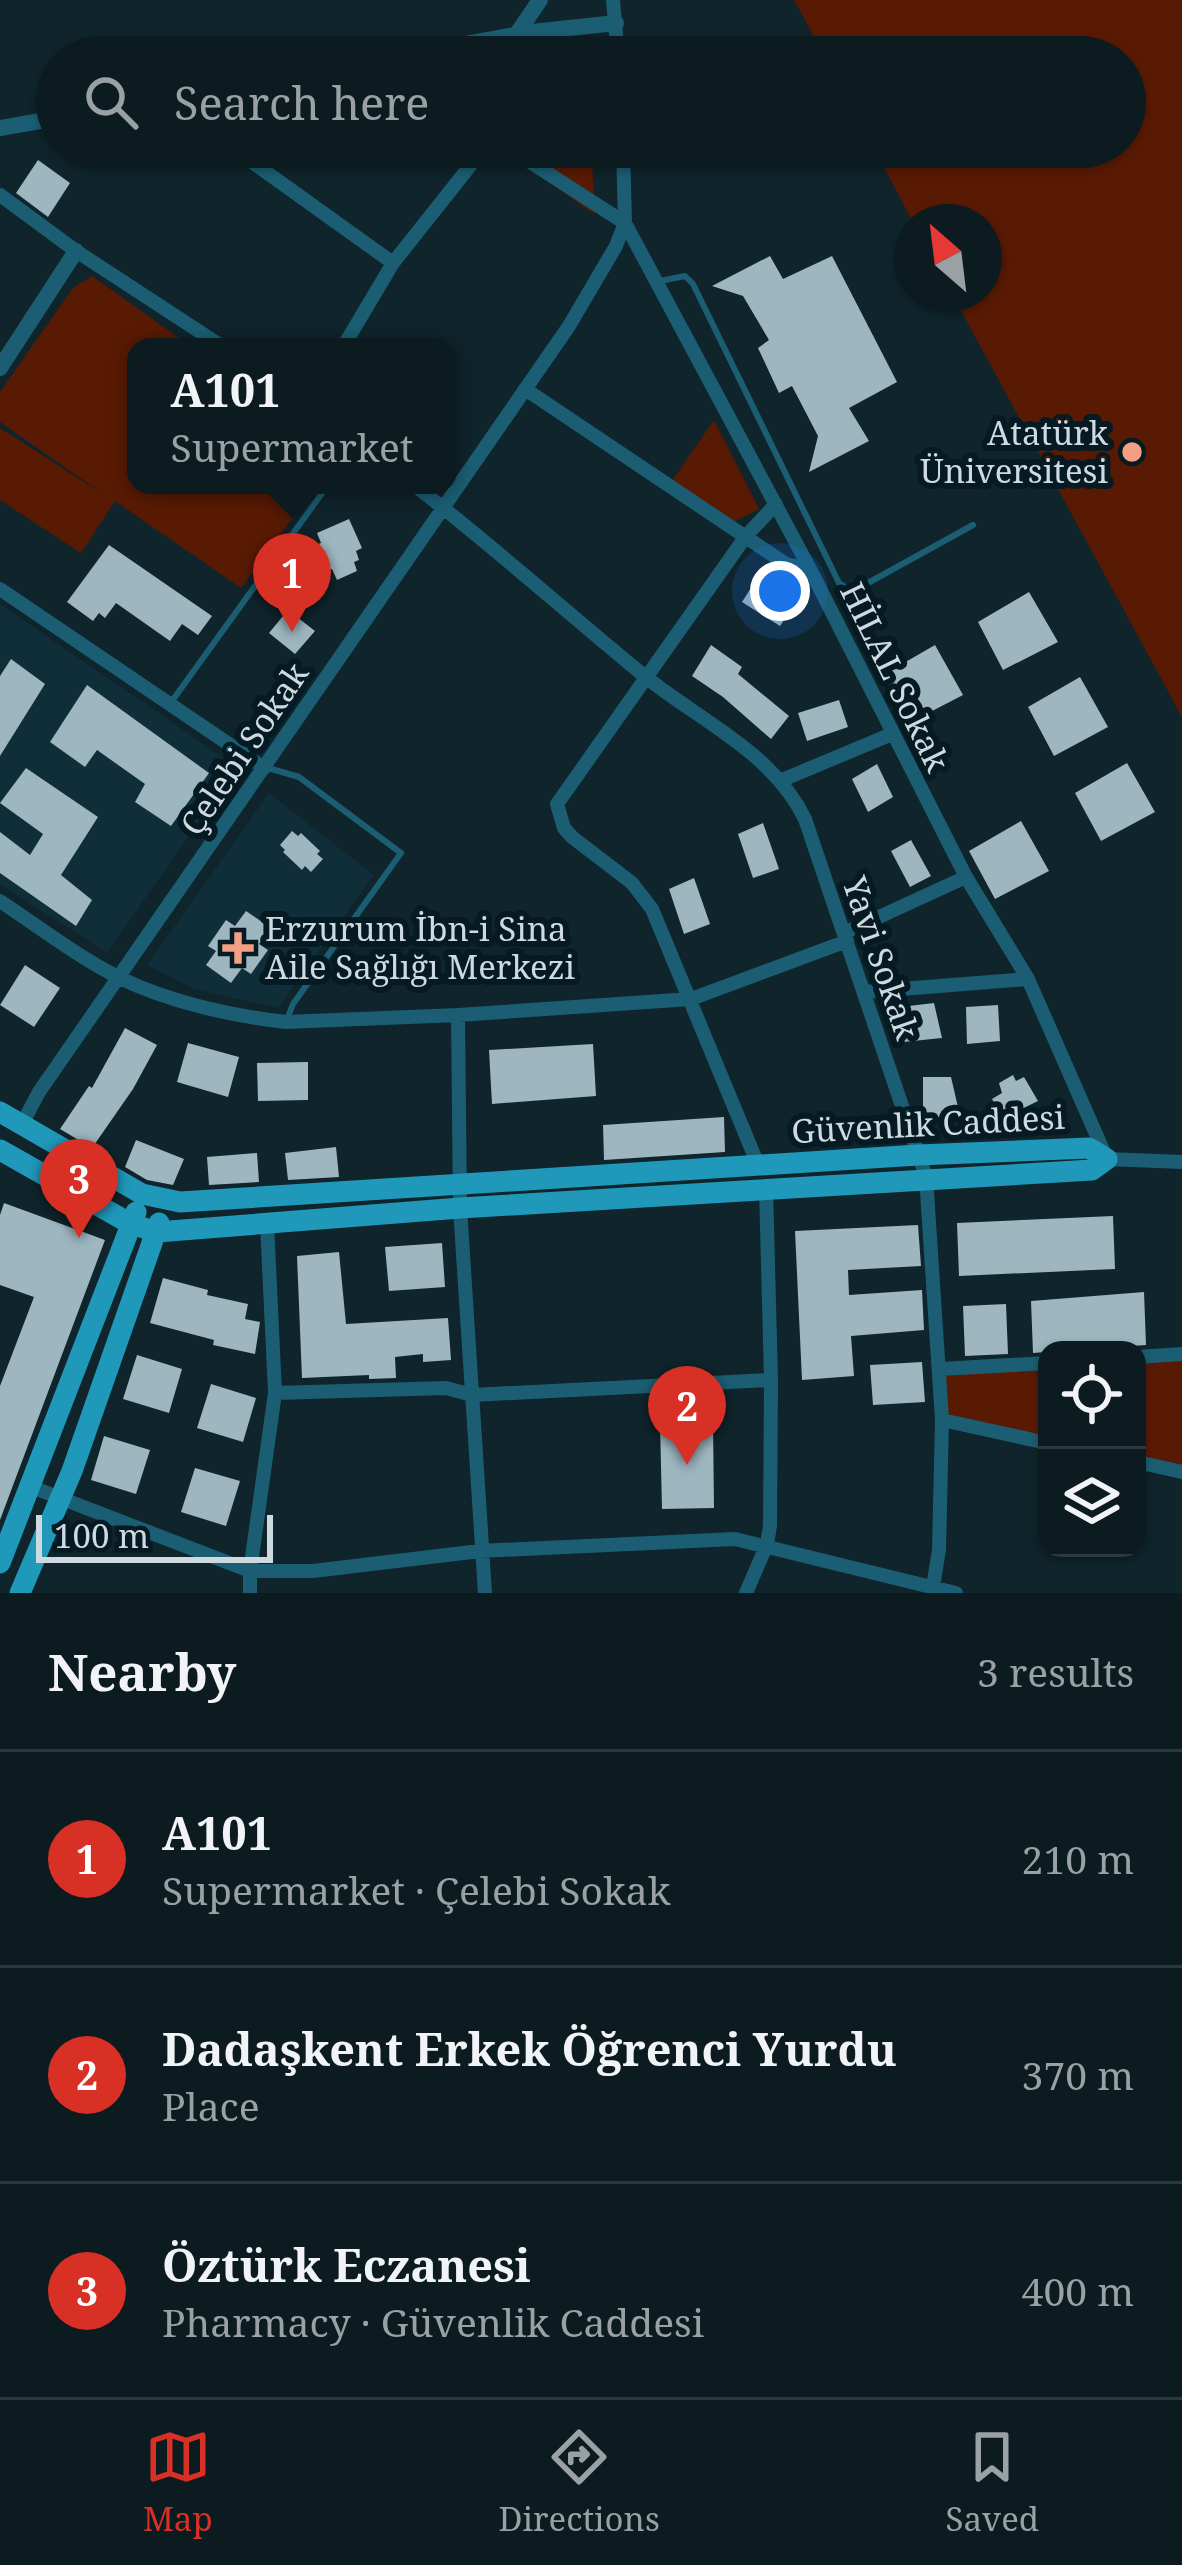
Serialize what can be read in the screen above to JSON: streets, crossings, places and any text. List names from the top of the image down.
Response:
{
  "streets": {
    "main road": ["Güvenlik Caddesi"],
    "street": ["HİLAL Sokak", "Çelebi Sokak", "Yavi Sokak"]
  },
  "crossings": [
    ["HİLAL Sokak", "Çelebi Sokak"],
    ["HİLAL Sokak", "Güvenlik Caddesi"],
    ["Çelebi Sokak", "Yavi Sokak"],
    ["Çelebi Sokak", "Güvenlik Caddesi"],
    ["Yavi Sokak", "Güvenlik Caddesi"]
  ],
  "places": {
    "other": ["Atatürk Üniversitesi"],
    "health": ["Erzurum İbn-i Sina Aile Sağlığı Merkezi"]
  },
  "scale_bar": "100 m",
  "north": "top left",
  "page": {
    "search": "Search here",
    "popup": ["A101", "Supermarket"],
    "pins": ["1", "3", "2"],
    "scale": "100 m",
    "heading": ["Nearby", "3 results"],
    "list": [
      {
        "mark": "1",
        "name": "A101",
        "note": "Supermarket · Çelebi Sokak",
        "value": "210 m"
      },
      {
        "mark": "2",
        "name": "Dadaşkent Erkek Öğrenci Yurdu",
        "note": "Place",
        "value": "370 m"
      },
      {
        "mark": "3",
        "name": "Öztürk Eczanesi",
        "note": "Pharmacy · Güvenlik Caddesi",
        "value": "400 m"
      }
    ],
    "nav": ["Map", "Directions", "Saved"]
  }
}
